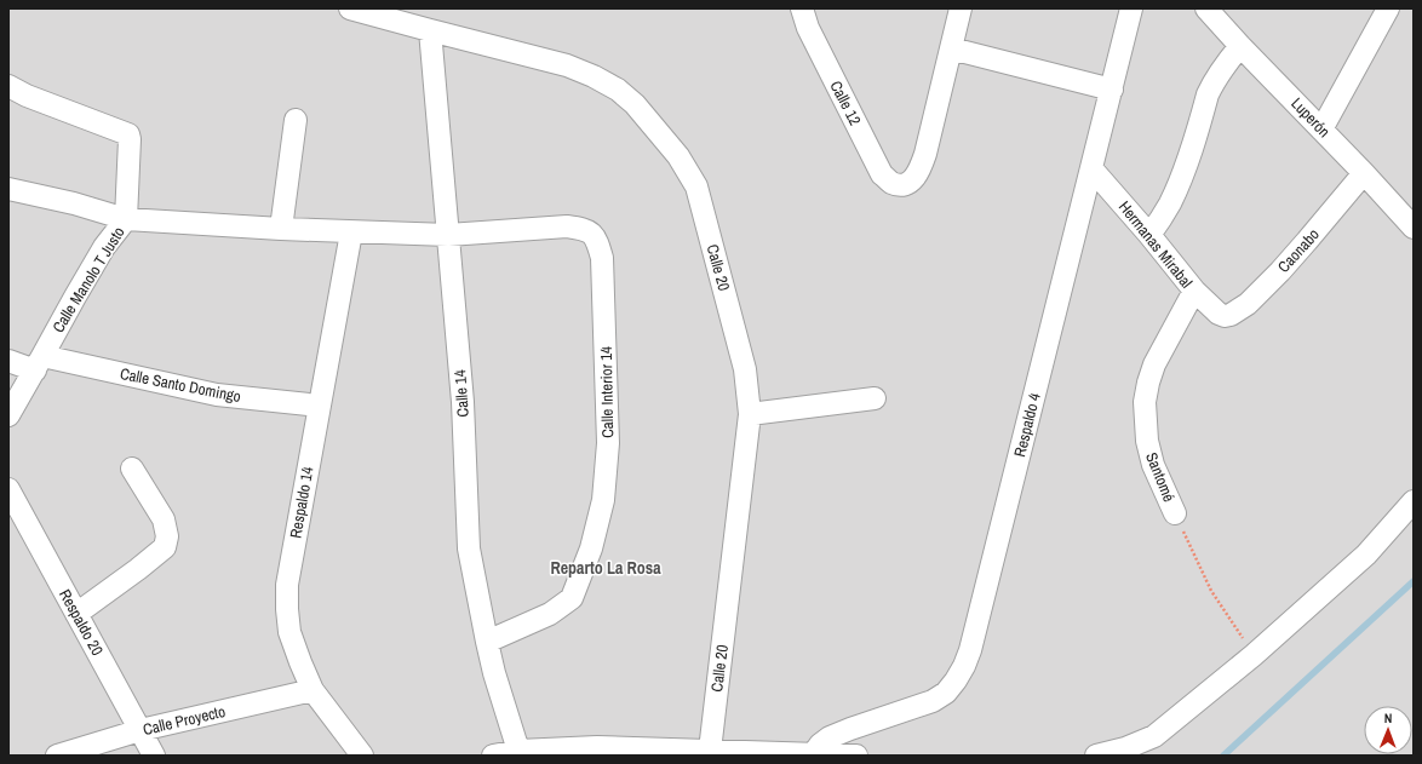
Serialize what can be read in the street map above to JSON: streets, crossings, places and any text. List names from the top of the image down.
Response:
{
  "streets": {
    "street": [
      "Calle 12",
      "Luperón",
      "Hermanas Mirabal",
      "Caonabo",
      "Calle 20",
      "Calle Manolo T Justo",
      "Calle Santo Domingo",
      "Calle Interior 14",
      "Calle 14",
      "Respaldo 4",
      "Santomé",
      "Respaldo 14",
      "Respaldo 20",
      "Calle Proyecto"
    ]
  },
  "crossings": [
    ["Luperón", "Caonabo"],
    ["Hermanas Mirabal", "Caonabo"],
    ["Hermanas Mirabal", "Respaldo 4"],
    ["Hermanas Mirabal", "Santomé"],
    ["Calle 20", "Calle 14"],
    ["Calle Manolo T Justo", "Calle Santo Domingo"],
    ["Calle Manolo T Justo", "Calle Interior 14"],
    ["Calle Santo Domingo", "Respaldo 14"],
    ["Calle Interior 14", "Calle 14"],
    ["Calle Interior 14", "Respaldo 14"],
    ["Respaldo 14", "Calle Proyecto"],
    ["Respaldo 20", "Calle Proyecto"]
  ],
  "districts": ["Reparto La Rosa"],
  "north": "top"
}
